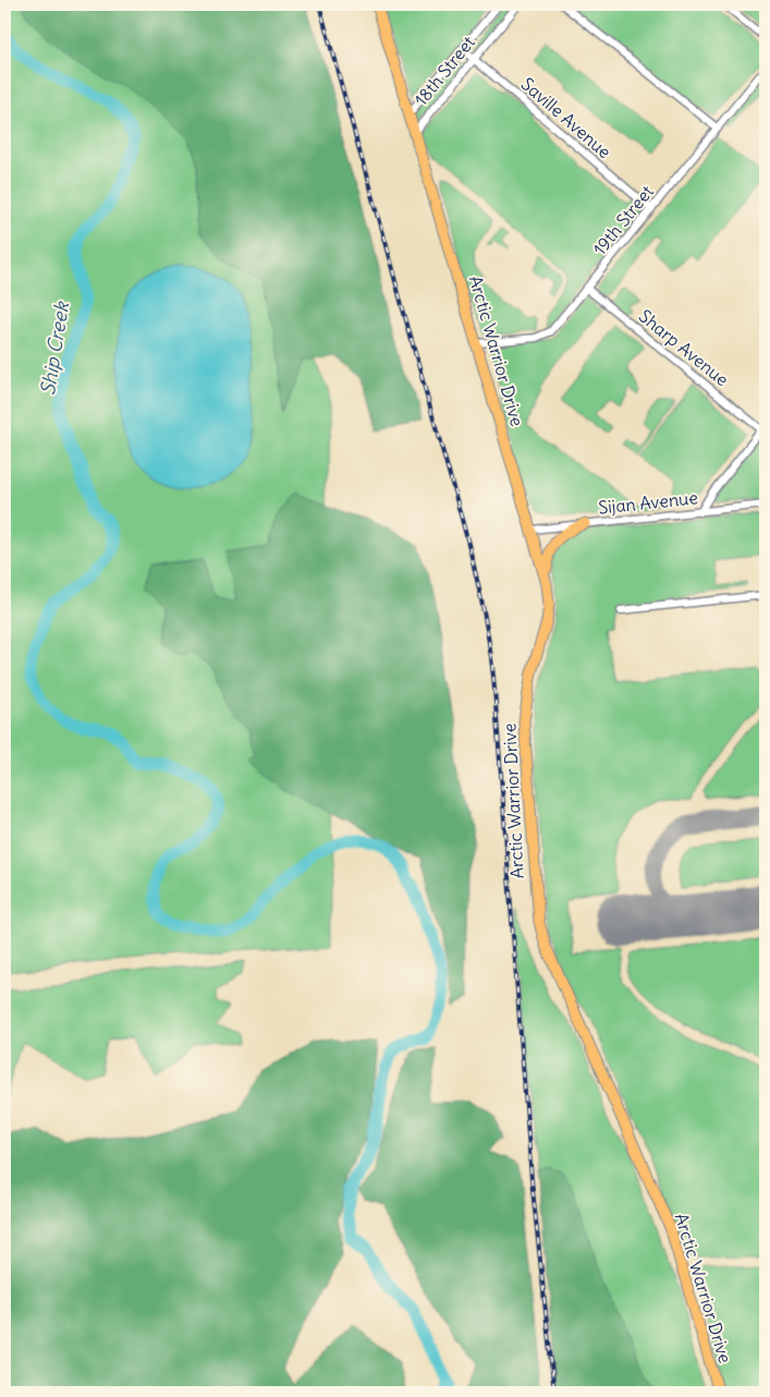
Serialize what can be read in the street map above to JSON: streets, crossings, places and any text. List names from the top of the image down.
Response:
{
  "streets": {
    "main road": ["Arctic Warrior Drive"],
    "street": [
      "18th Street",
      "Saville Avenue",
      "19th Street",
      "Sharp Avenue",
      "Sijan Avenue"
    ]
  },
  "crossings": [
    ["18th Street", "Saville Avenue"],
    ["18th Street", "Arctic Warrior Drive"],
    ["Saville Avenue", "19th Street"],
    ["19th Street", "Sharp Avenue"],
    ["19th Street", "Arctic Warrior Drive"],
    ["Arctic Warrior Drive", "Sijan Avenue"]
  ],
  "water": ["Ship Creek"]
}
